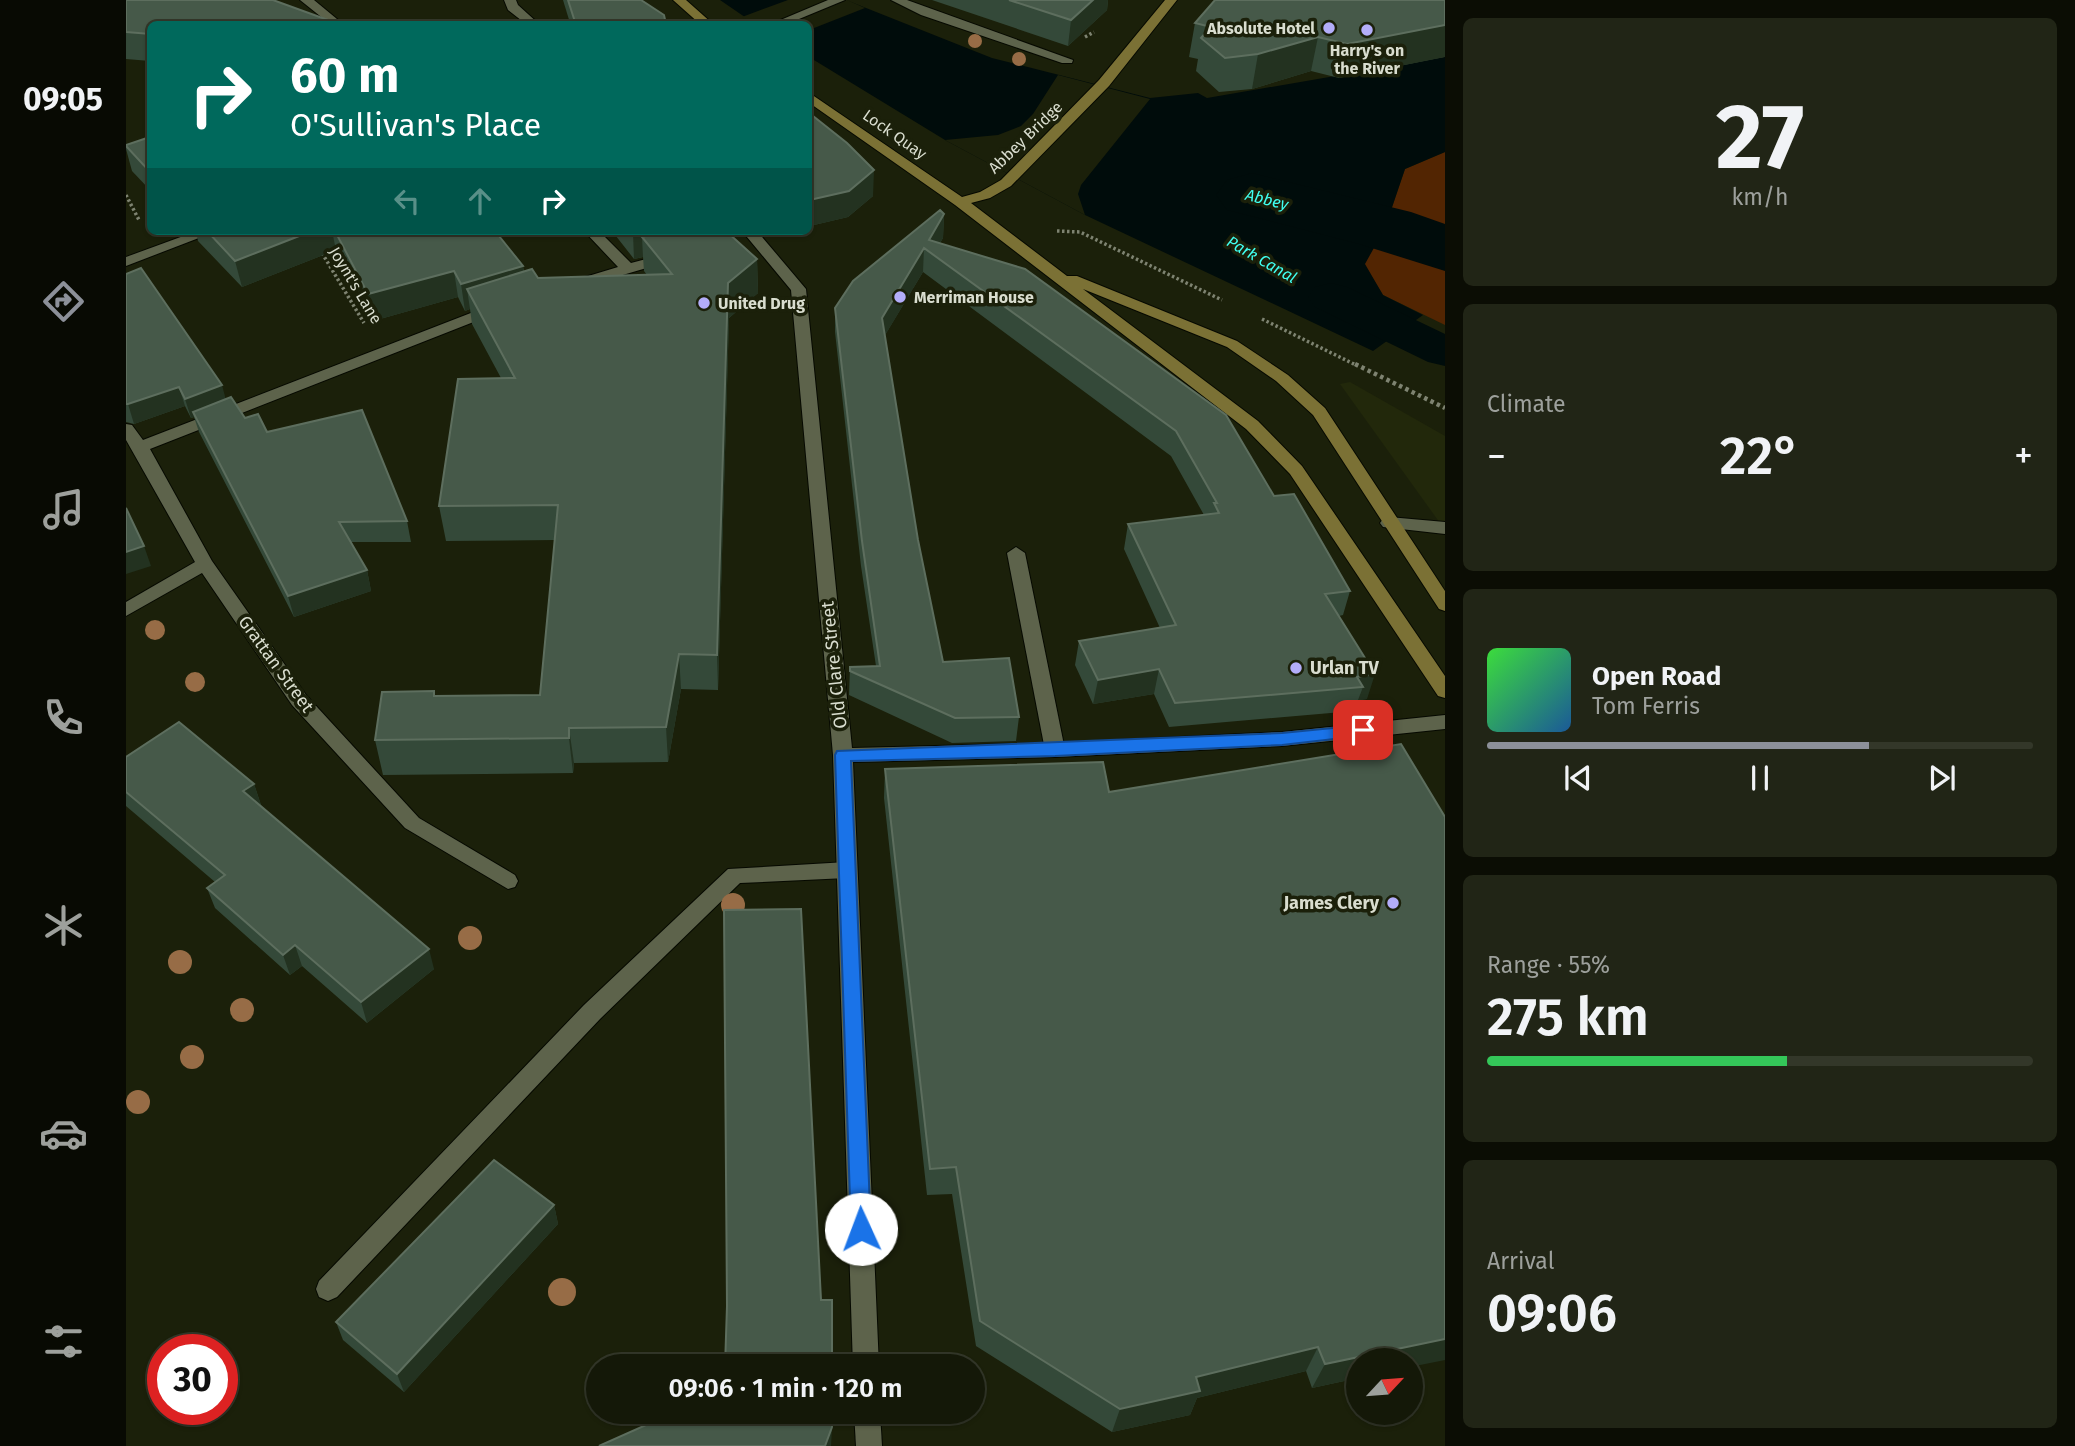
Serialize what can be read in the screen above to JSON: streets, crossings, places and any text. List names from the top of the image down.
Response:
{
  "streets": {
    "main road": ["Lock Quay", "Abbey Bridge"],
    "street": ["Grattan Street", "Old Clare Street"],
    "path": ["Joynt's Lane"]
  },
  "crossings": [
    ["Lock Quay", "Abbey Bridge"]
  ],
  "water": ["Abbey", "Park Canal"],
  "places": [
    "Absolute Hotel",
    "Harry's on the River",
    "Merriman House",
    "United Drug",
    "Urlan TV",
    "James Clery"
  ],
  "north": "top right",
  "page": {
    "tabs": "09:05",
    "tile": [
      ["27", "km/h"],
      "Climate",
      ["Range · 55%", "275 km"],
      ["Arrival", "09:06"]
    ],
    "turn": ["60 m", "O'Sullivan's Place"],
    "heat": ["−", "22°", "+"],
    "song": ["Open Road", "Tom Ferris"],
    "limit": "30",
    "trip": "09:06 · 1 min · 120 m"
  }
}
